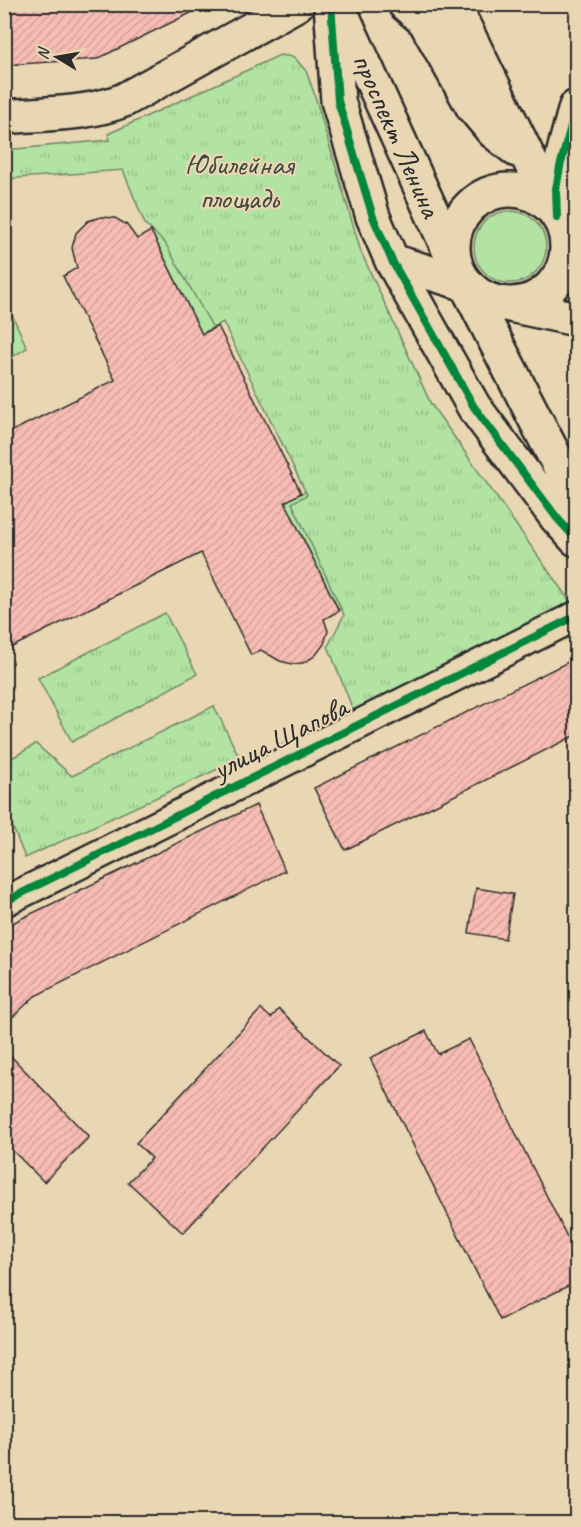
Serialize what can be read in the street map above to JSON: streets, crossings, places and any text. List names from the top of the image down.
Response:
{
  "streets": {
    "main road": ["проспект Ленина"],
    "street": ["улица Щапова"]
  },
  "parks": ["Юбилейная площадь"],
  "north": "left"
}
